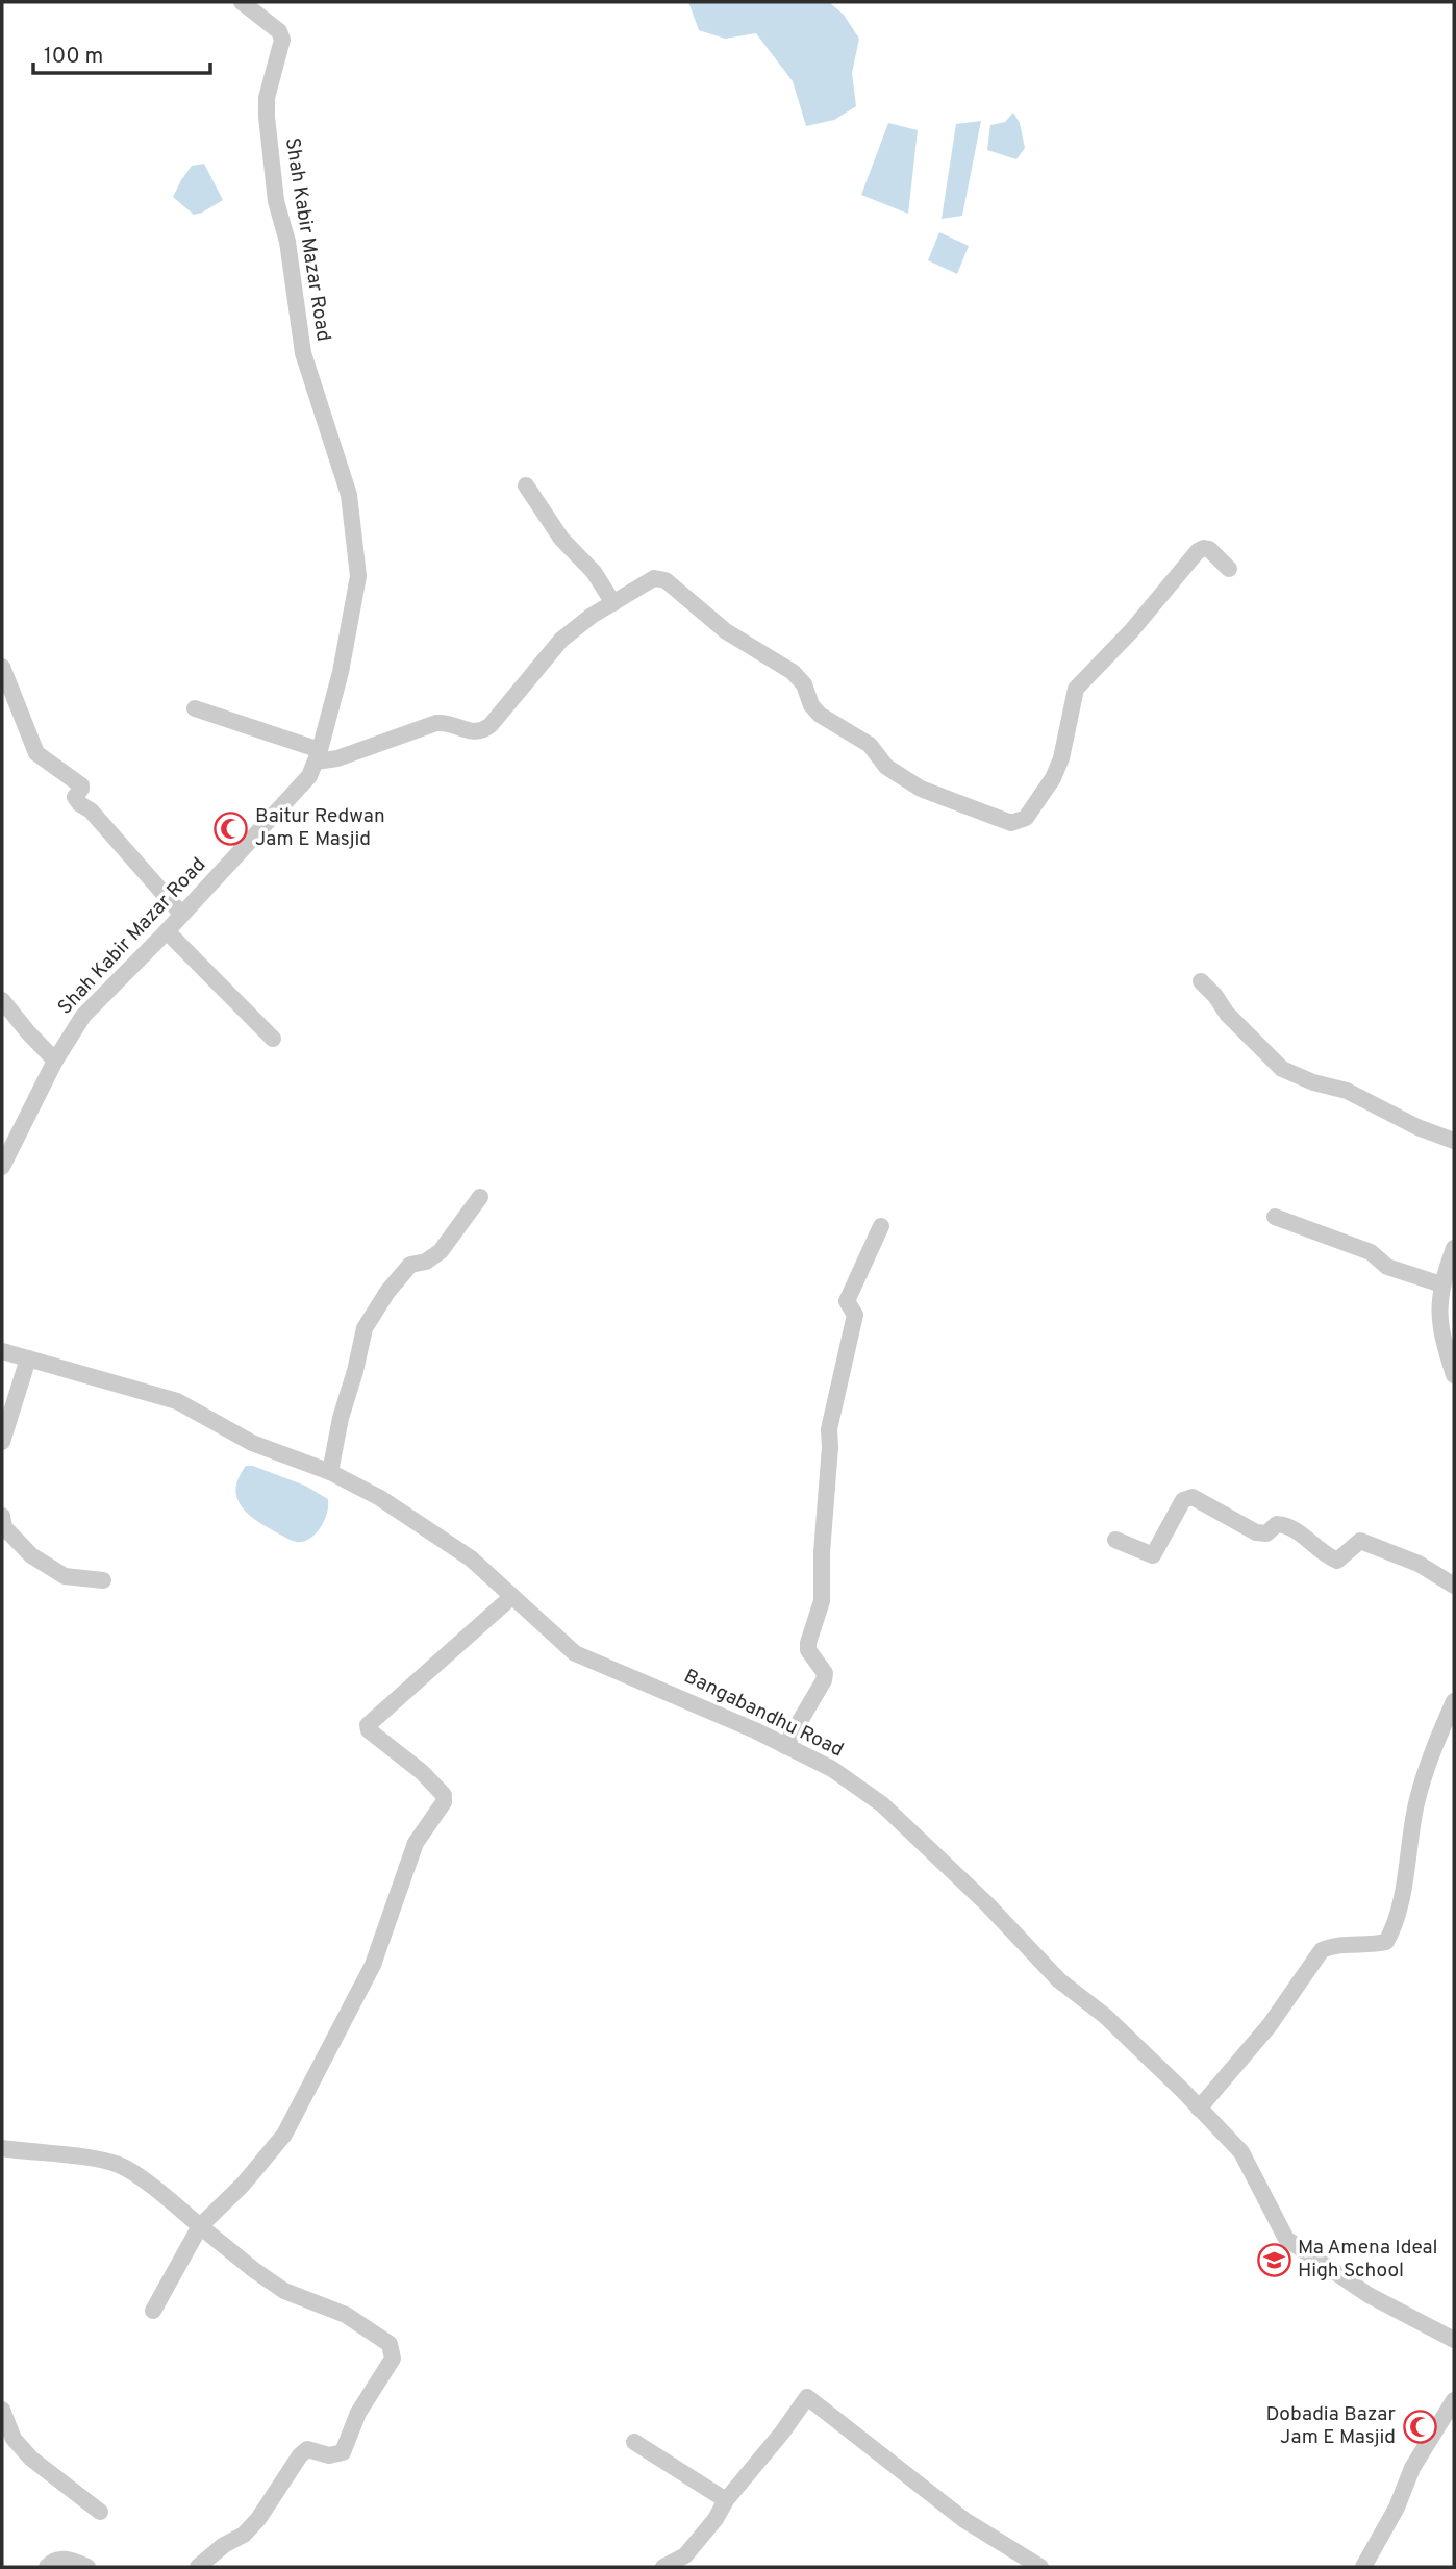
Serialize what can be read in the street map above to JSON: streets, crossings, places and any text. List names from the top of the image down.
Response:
{
  "streets": {
    "street": ["Shah Kabir Mazar Road", "Bangabandhu Road"]
  },
  "places": {
    "mosque": ["Baitur Redwan Jam E Masjid", "Dobadia Bazar Jam E Masjid"],
    "school or university": ["Ma Amena Ideal High School"]
  },
  "scale_bar": "100 m"
}
